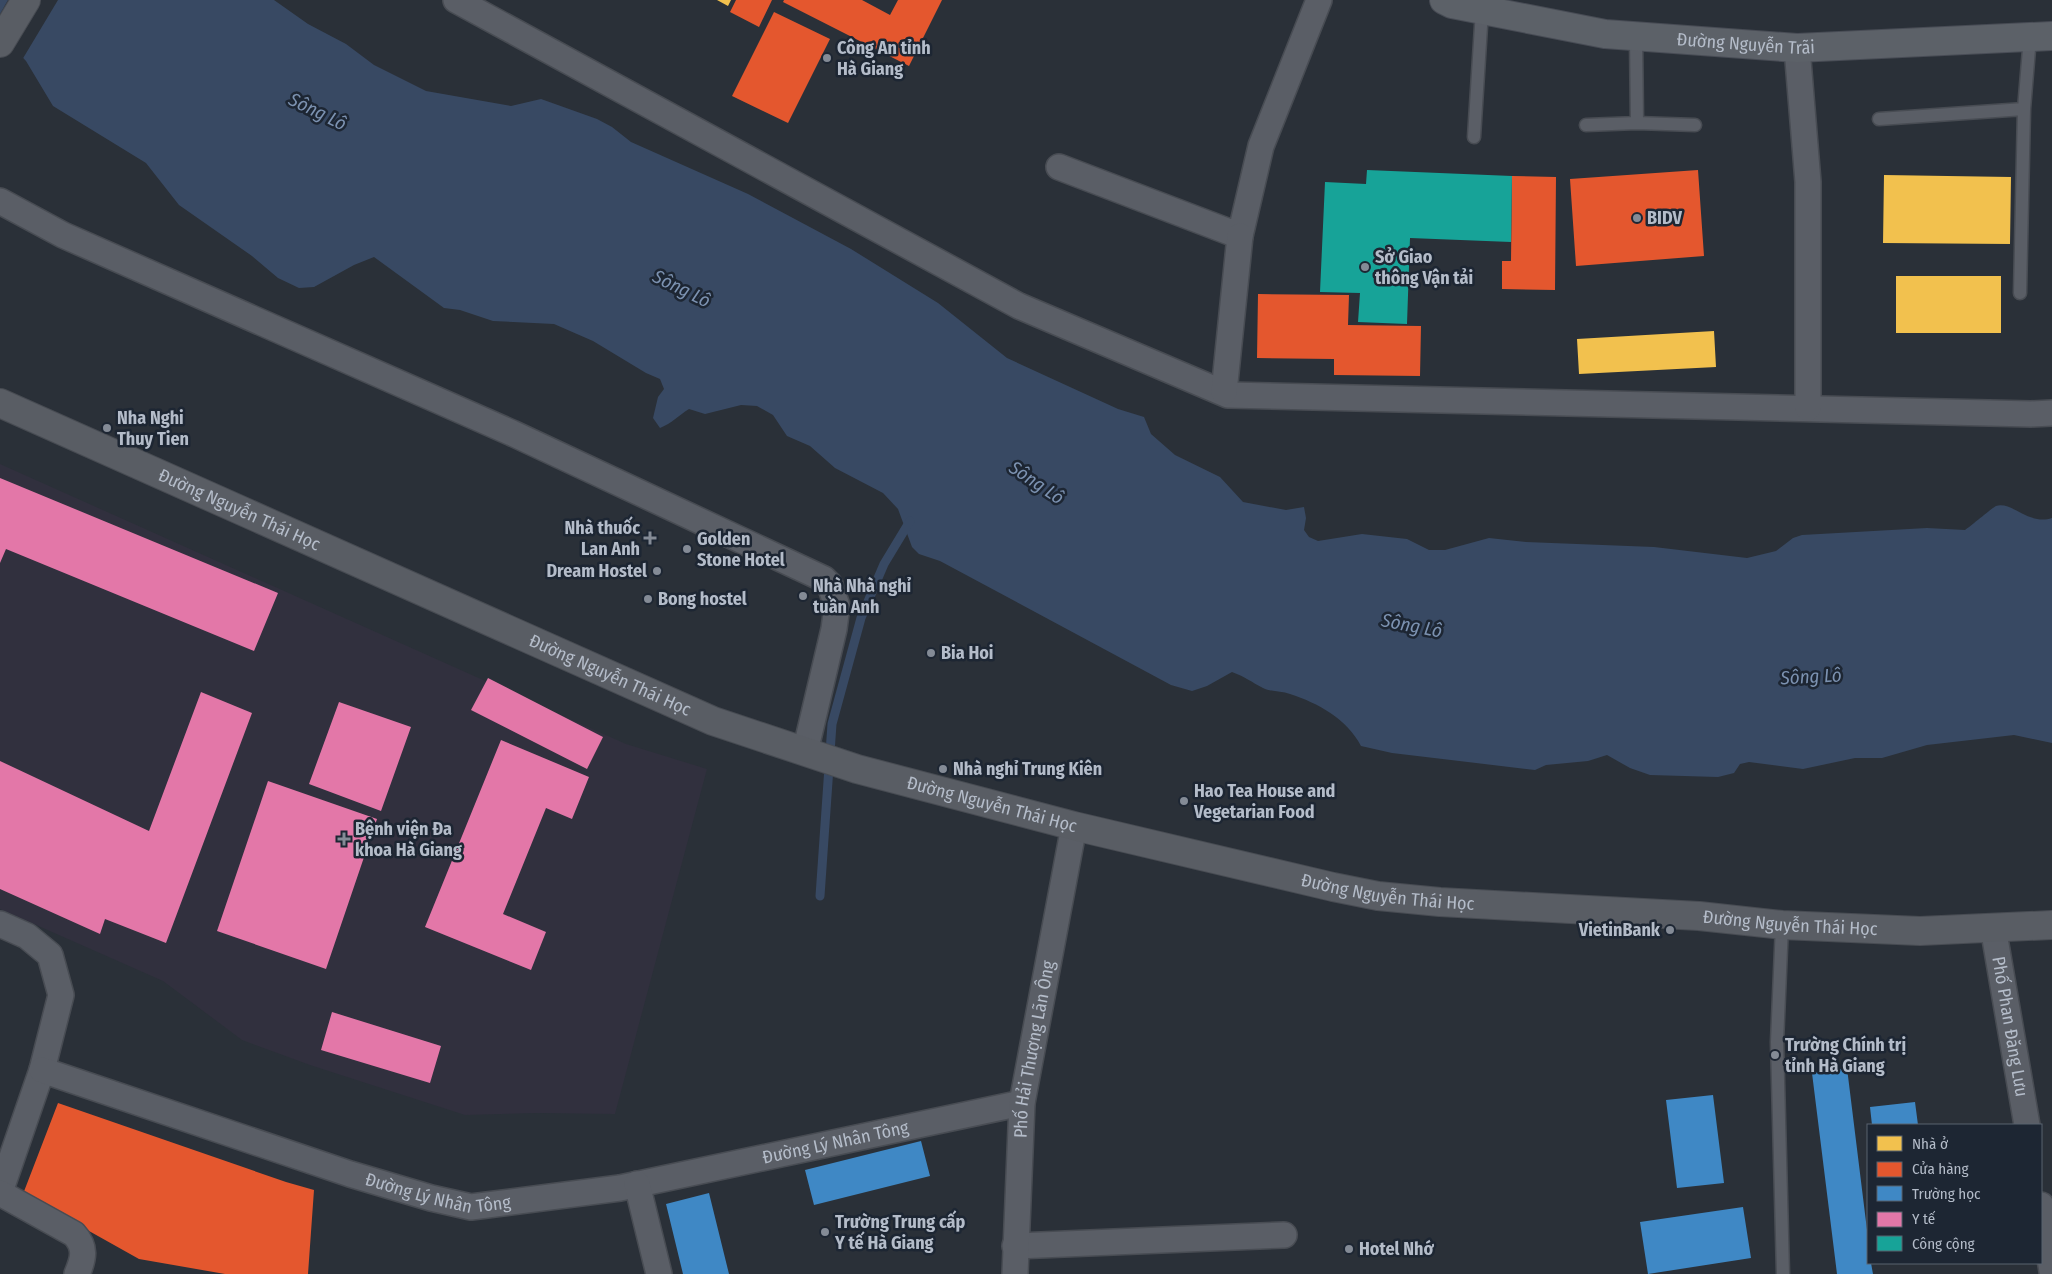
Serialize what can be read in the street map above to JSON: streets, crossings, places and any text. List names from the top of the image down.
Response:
{
  "streets": {
    "main road": ["Đường Nguyễn Trãi", "Đường Nguyễn Thái Học"],
    "street": ["Phố Phan Đăng Lưu", "Phố Hải Thượng Lãn Ông", "Đường Lý Nhân Tông"]
  },
  "crossings": [
    ["Đường Nguyễn Thái Học", "Phố Phan Đăng Lưu"],
    ["Đường Nguyễn Thái Học", "Phố Hải Thượng Lãn Ông"],
    ["Phố Hải Thượng Lãn Ông", "Đường Lý Nhân Tông"]
  ],
  "water": ["Sông Lô"],
  "places": {
    "other": [
      "Công An tỉnh Hà Giang",
      "BIDV",
      "Sở Giao thông Vận tải",
      "Nha Nghi Thuy Tien",
      "Golden Stone Hotel",
      "Dream Hostel",
      "Nhà Nhà nghỉ tuần Anh",
      "Bong hostel",
      "Bia Hoi",
      "Nhà nghỉ Trung Kiên",
      "Hao Tea House and Vegetarian Food",
      "VietinBank",
      "Trường Chính trị tỉnh Hà Giang",
      "Trường Trung cấp Y tế Hà Giang",
      "Hotel Nhớ"
    ],
    "health": ["Nhà thuốc Lan Anh", "Bệnh viện Đa khoa Hà Giang"]
  },
  "legend": [
    "Nhà ở",
    "Cửa hàng",
    "Trường học",
    "Y tế",
    "Công cộng"
  ]
}
